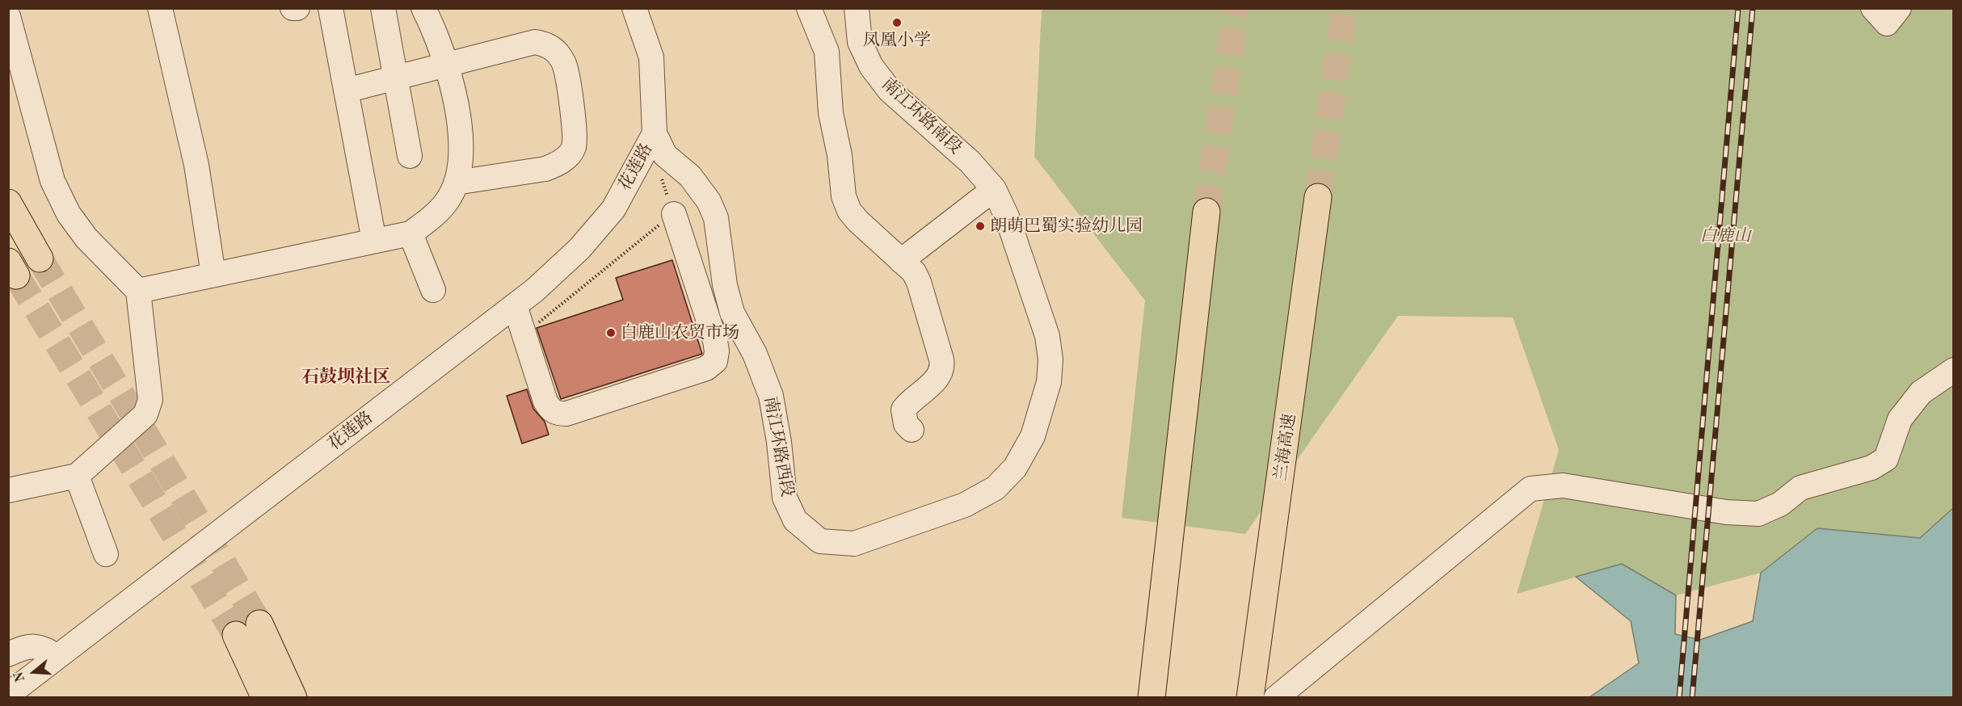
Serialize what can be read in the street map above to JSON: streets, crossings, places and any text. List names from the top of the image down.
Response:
{
  "streets": {
    "main road": ["兰海高速"],
    "street": ["南江环路南段", "花莲路", "南江环路西段"]
  },
  "crossings": [
    ["南江环路南段", "南江环路西段"],
    ["花莲路", "南江环路西段"]
  ],
  "districts": ["石鼓坝社区"],
  "parks": ["白鹿山"],
  "places": ["凤凰小学", "朗萌巴蜀实验幼儿园", "白鹿山农贸市场"],
  "north": "left"
}
